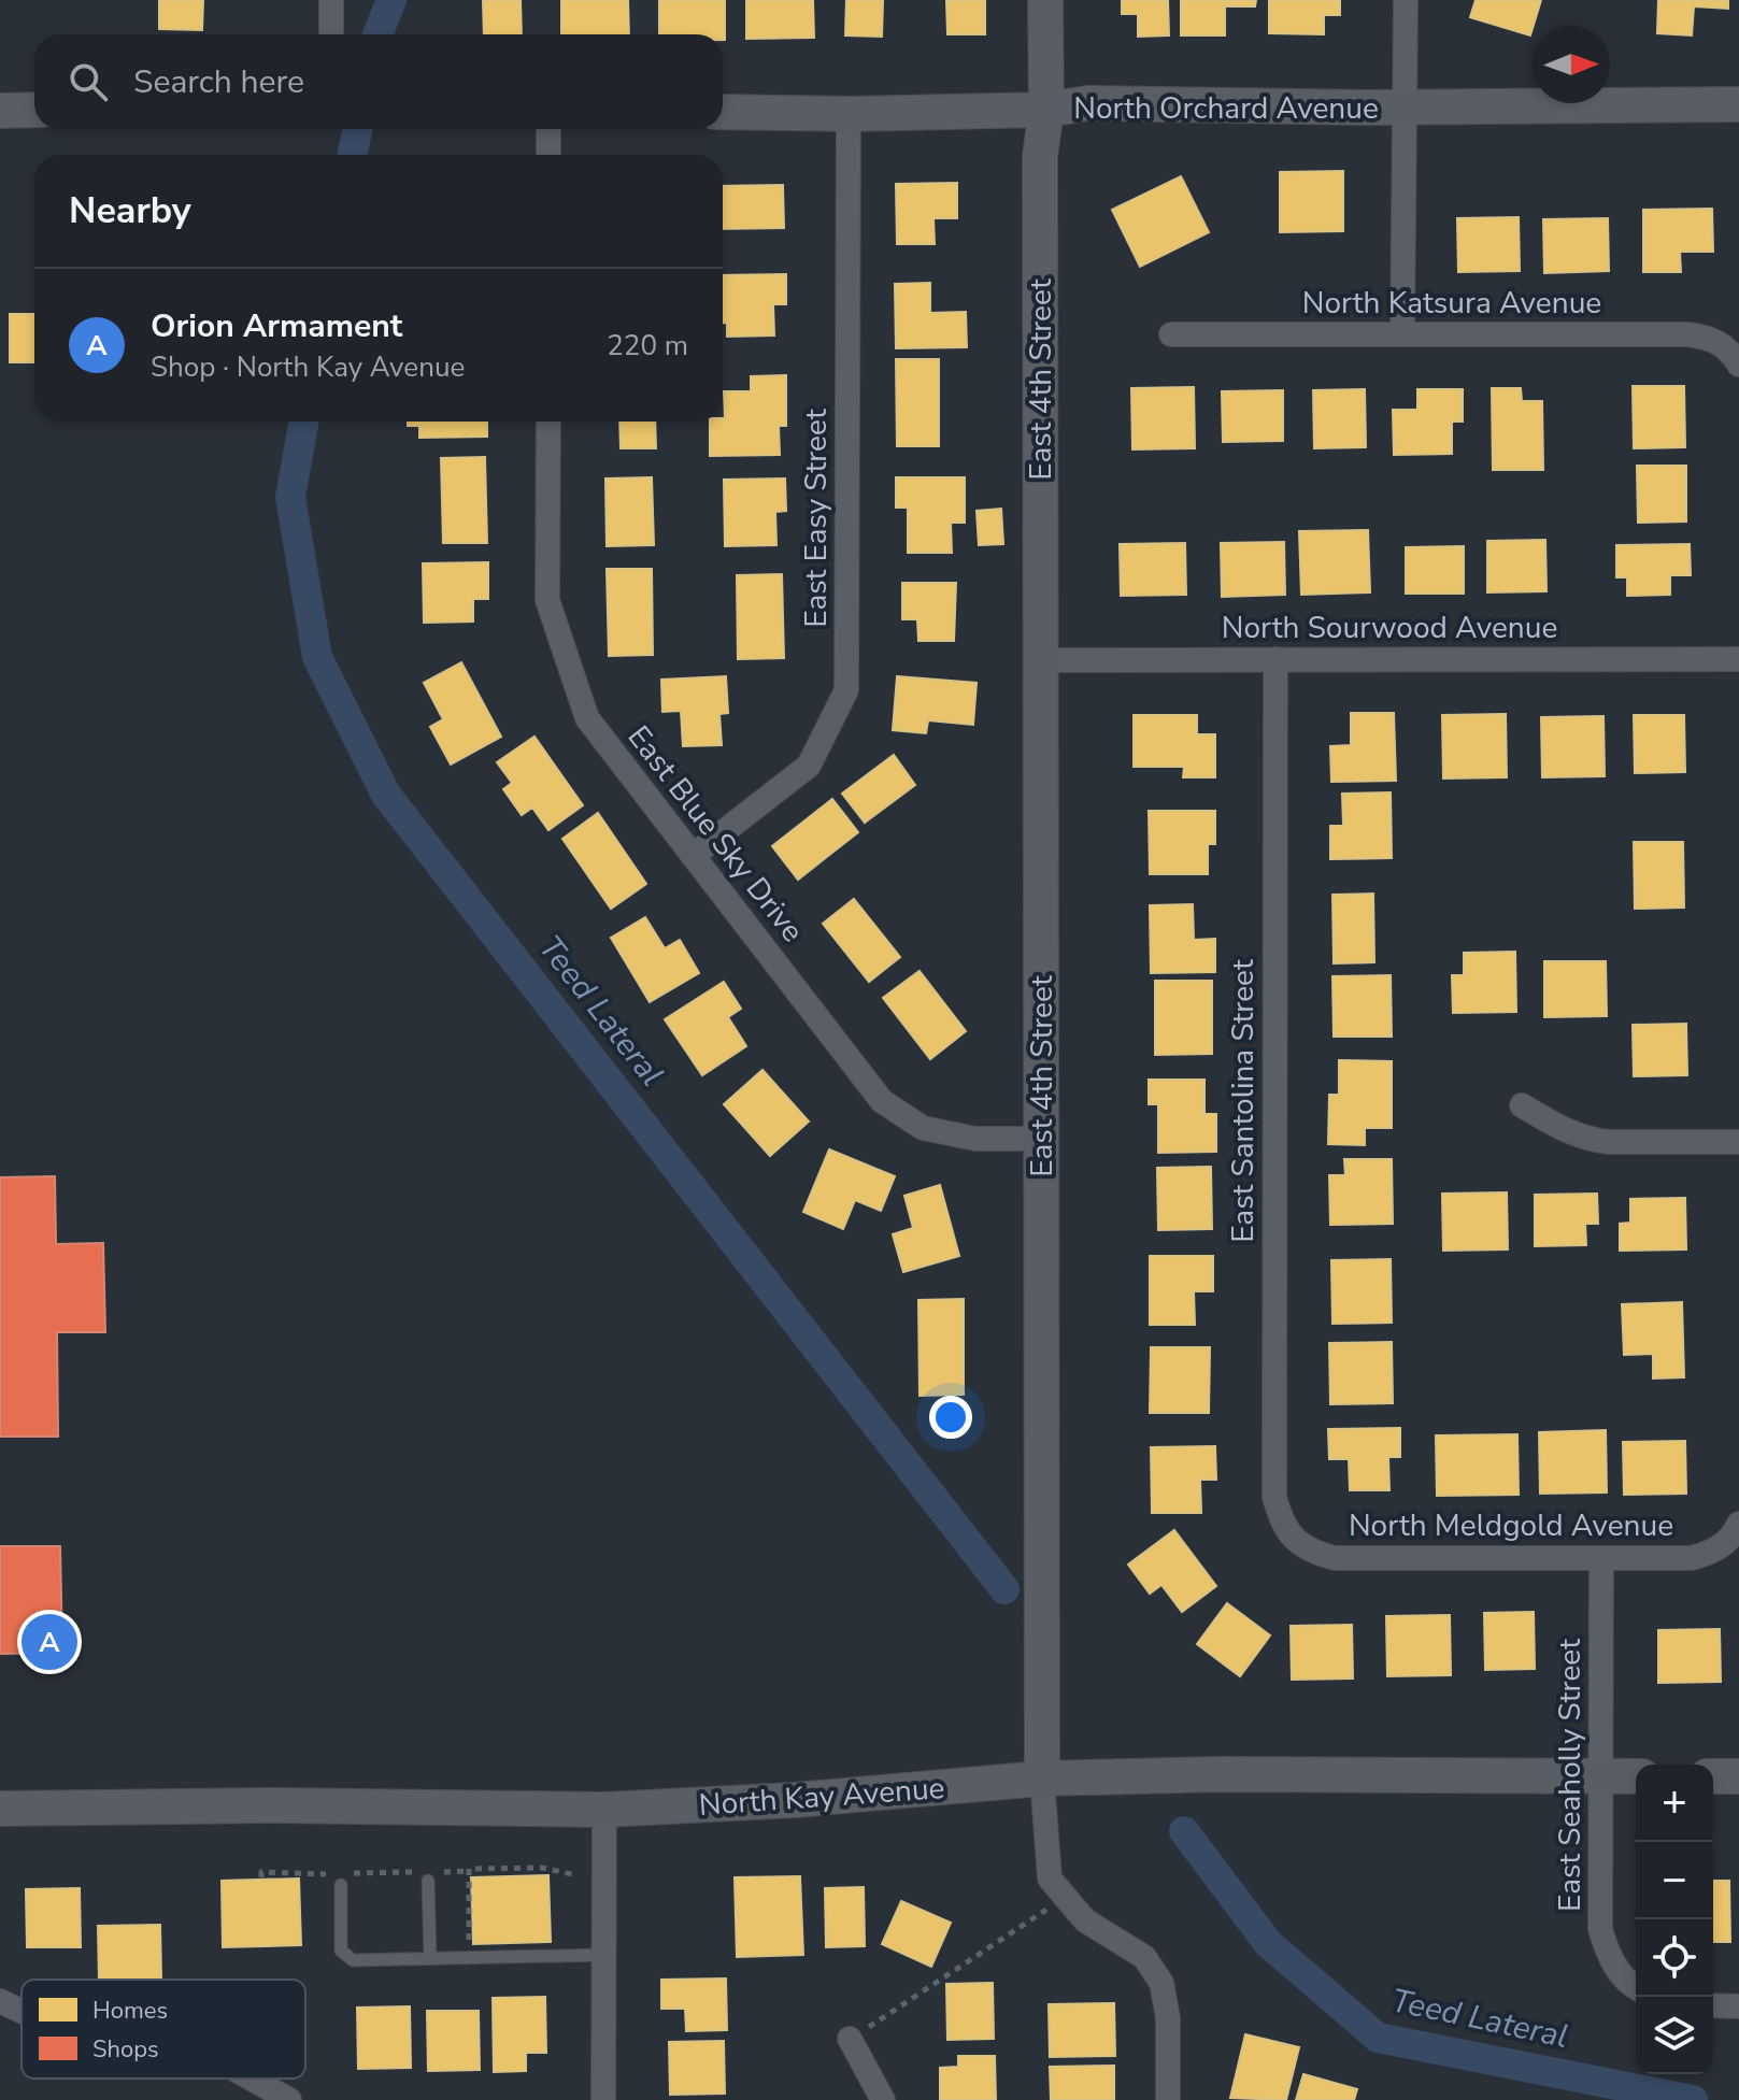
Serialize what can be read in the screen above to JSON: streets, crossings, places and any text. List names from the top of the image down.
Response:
{
  "streets": {
    "street": [
      "North Orchard Avenue",
      "North Katsura Avenue",
      "East 4th Street",
      "East Easy Street",
      "North Sourwood Avenue",
      "East Blue Sky Drive",
      "East Santolina Street",
      "North Meldgold Avenue",
      "East Seaholly Street",
      "North Kay Avenue"
    ]
  },
  "crossings": [
    ["North Orchard Avenue", "East 4th Street"],
    ["North Orchard Avenue", "East Easy Street"],
    ["East 4th Street", "North Sourwood Avenue"],
    ["East 4th Street", "East Blue Sky Drive"],
    ["East 4th Street", "North Kay Avenue"],
    ["East Easy Street", "East Blue Sky Drive"],
    ["North Sourwood Avenue", "East Santolina Street"],
    ["East Santolina Street", "North Meldgold Avenue"],
    ["North Meldgold Avenue", "East Seaholly Street"],
    ["East Seaholly Street", "North Kay Avenue"]
  ],
  "water": ["Teed Lateral"],
  "legend": ["Homes", "Shops"],
  "north": "right",
  "page": {
    "search": "Search here",
    "heading": "Nearby",
    "list": [
      {
        "mark": "A",
        "name": "Orion Armament",
        "note": "Shop · North Kay Avenue",
        "value": "220 m"
      }
    ],
    "pins": "A",
    "map_buttons": ["+", "−"]
  }
}
